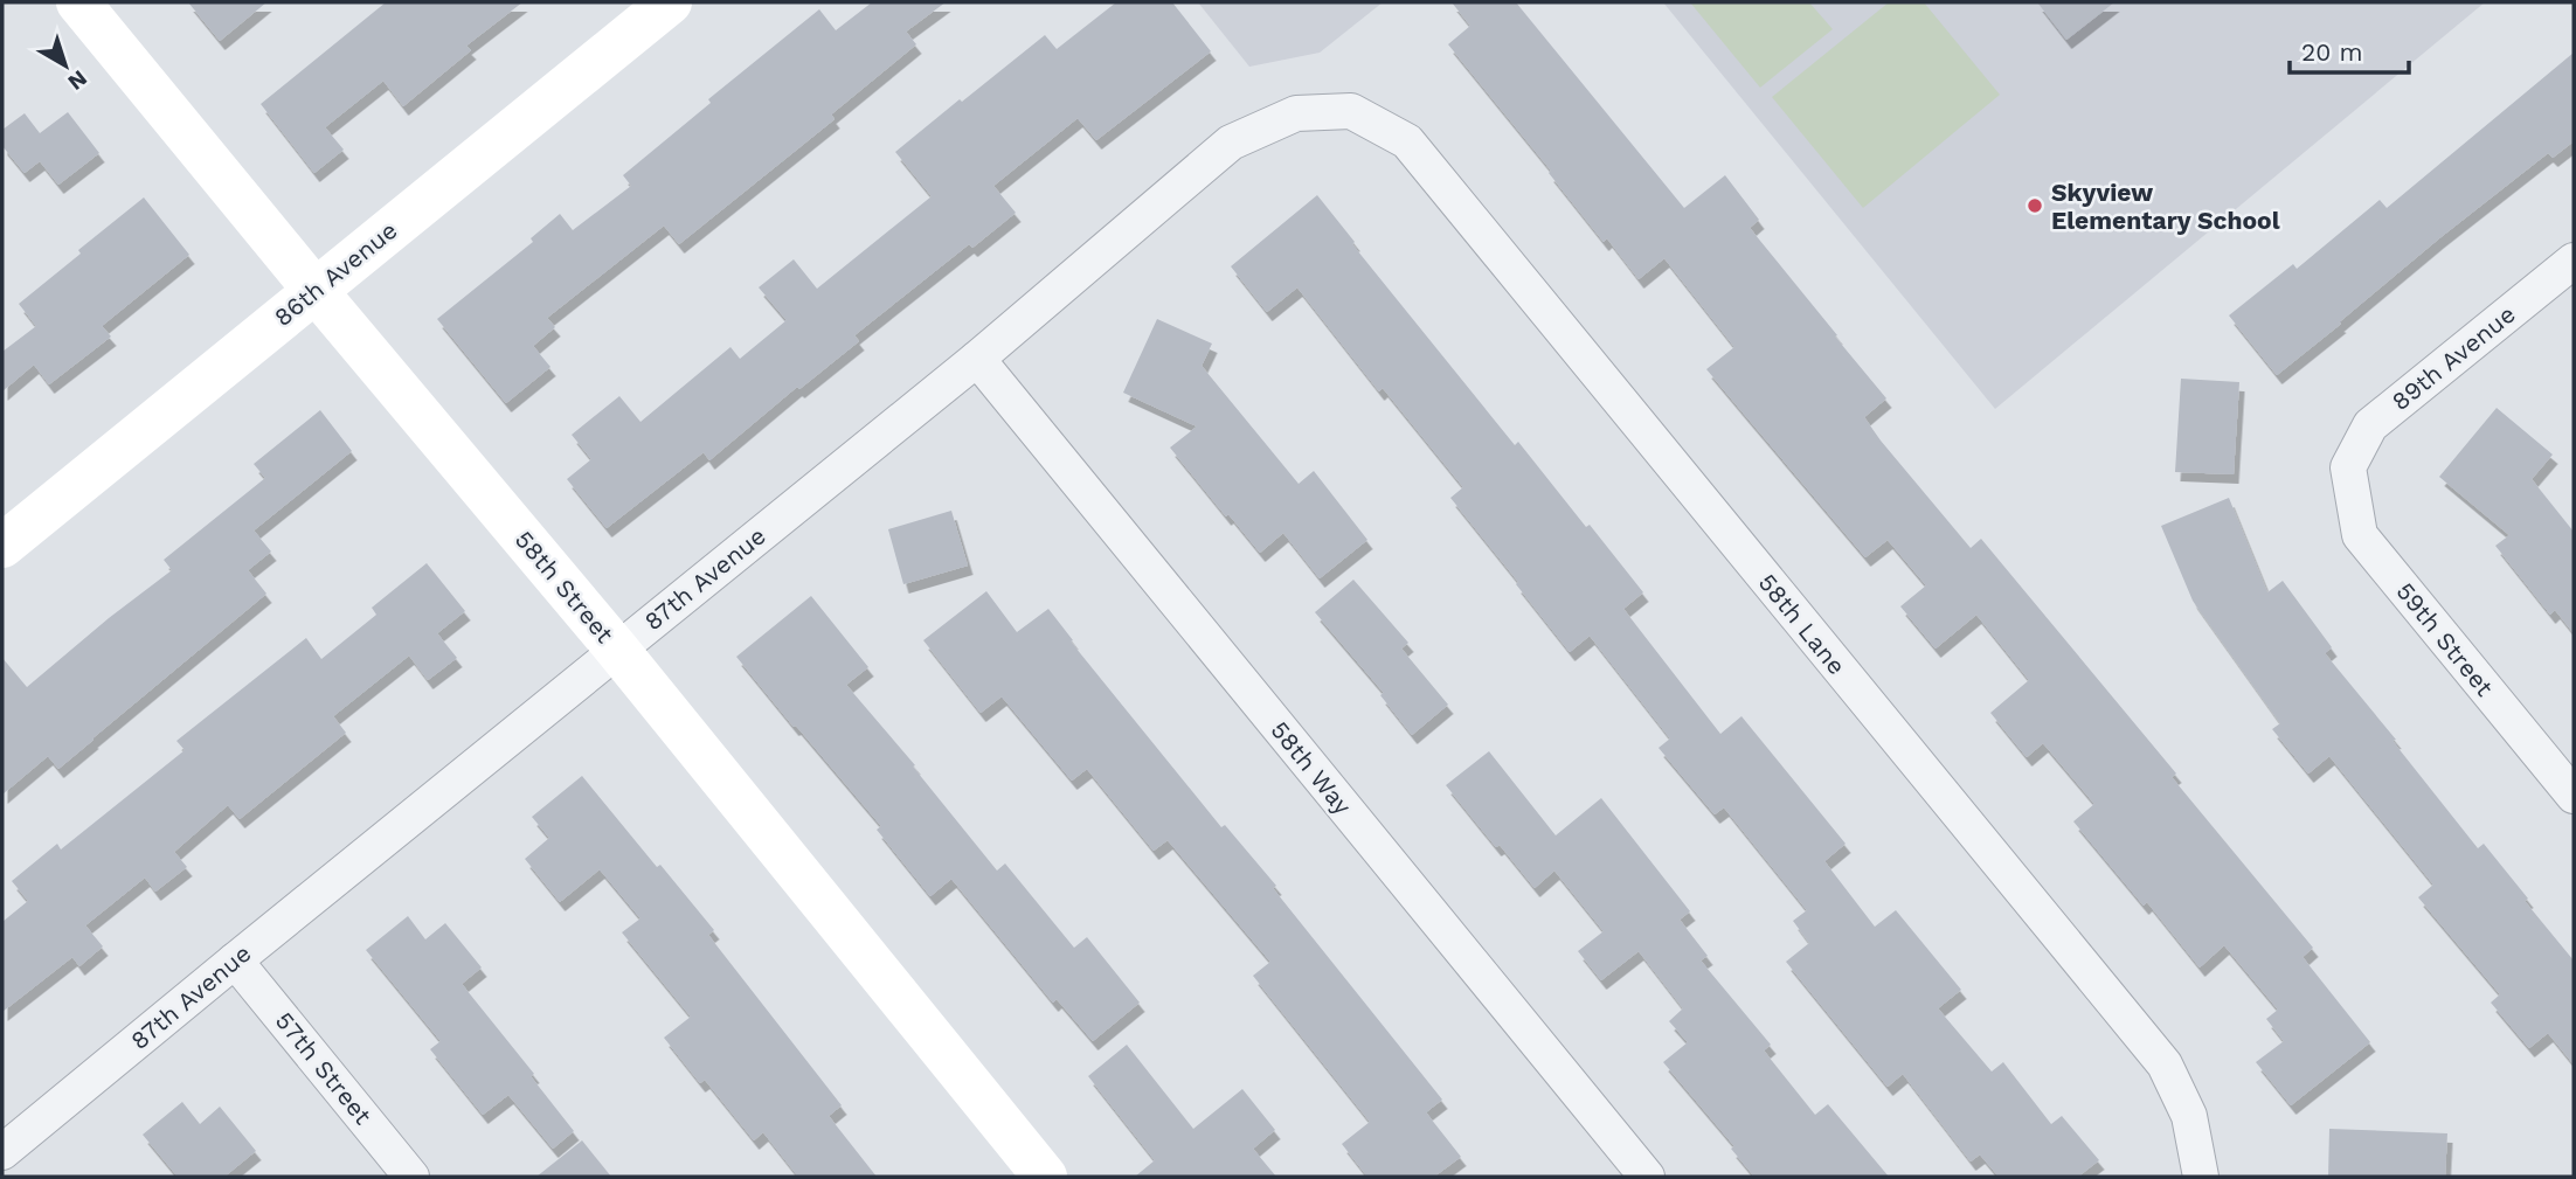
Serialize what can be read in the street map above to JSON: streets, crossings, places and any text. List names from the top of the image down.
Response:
{
  "streets": {
    "street": [
      "86th Avenue",
      "89th Avenue",
      "87th Avenue",
      "58th Street",
      "58th Lane",
      "59th Street",
      "58th Way",
      "57th Street"
    ]
  },
  "crossings": [
    ["86th Avenue", "58th Street"],
    ["89th Avenue", "59th Street"],
    ["87th Avenue", "58th Street"],
    ["87th Avenue", "58th Lane"],
    ["87th Avenue", "58th Way"],
    ["87th Avenue", "57th Street"]
  ],
  "places": ["Skyview Elementary School"],
  "scale_bar": "20 m",
  "north": "bottom right"
}
